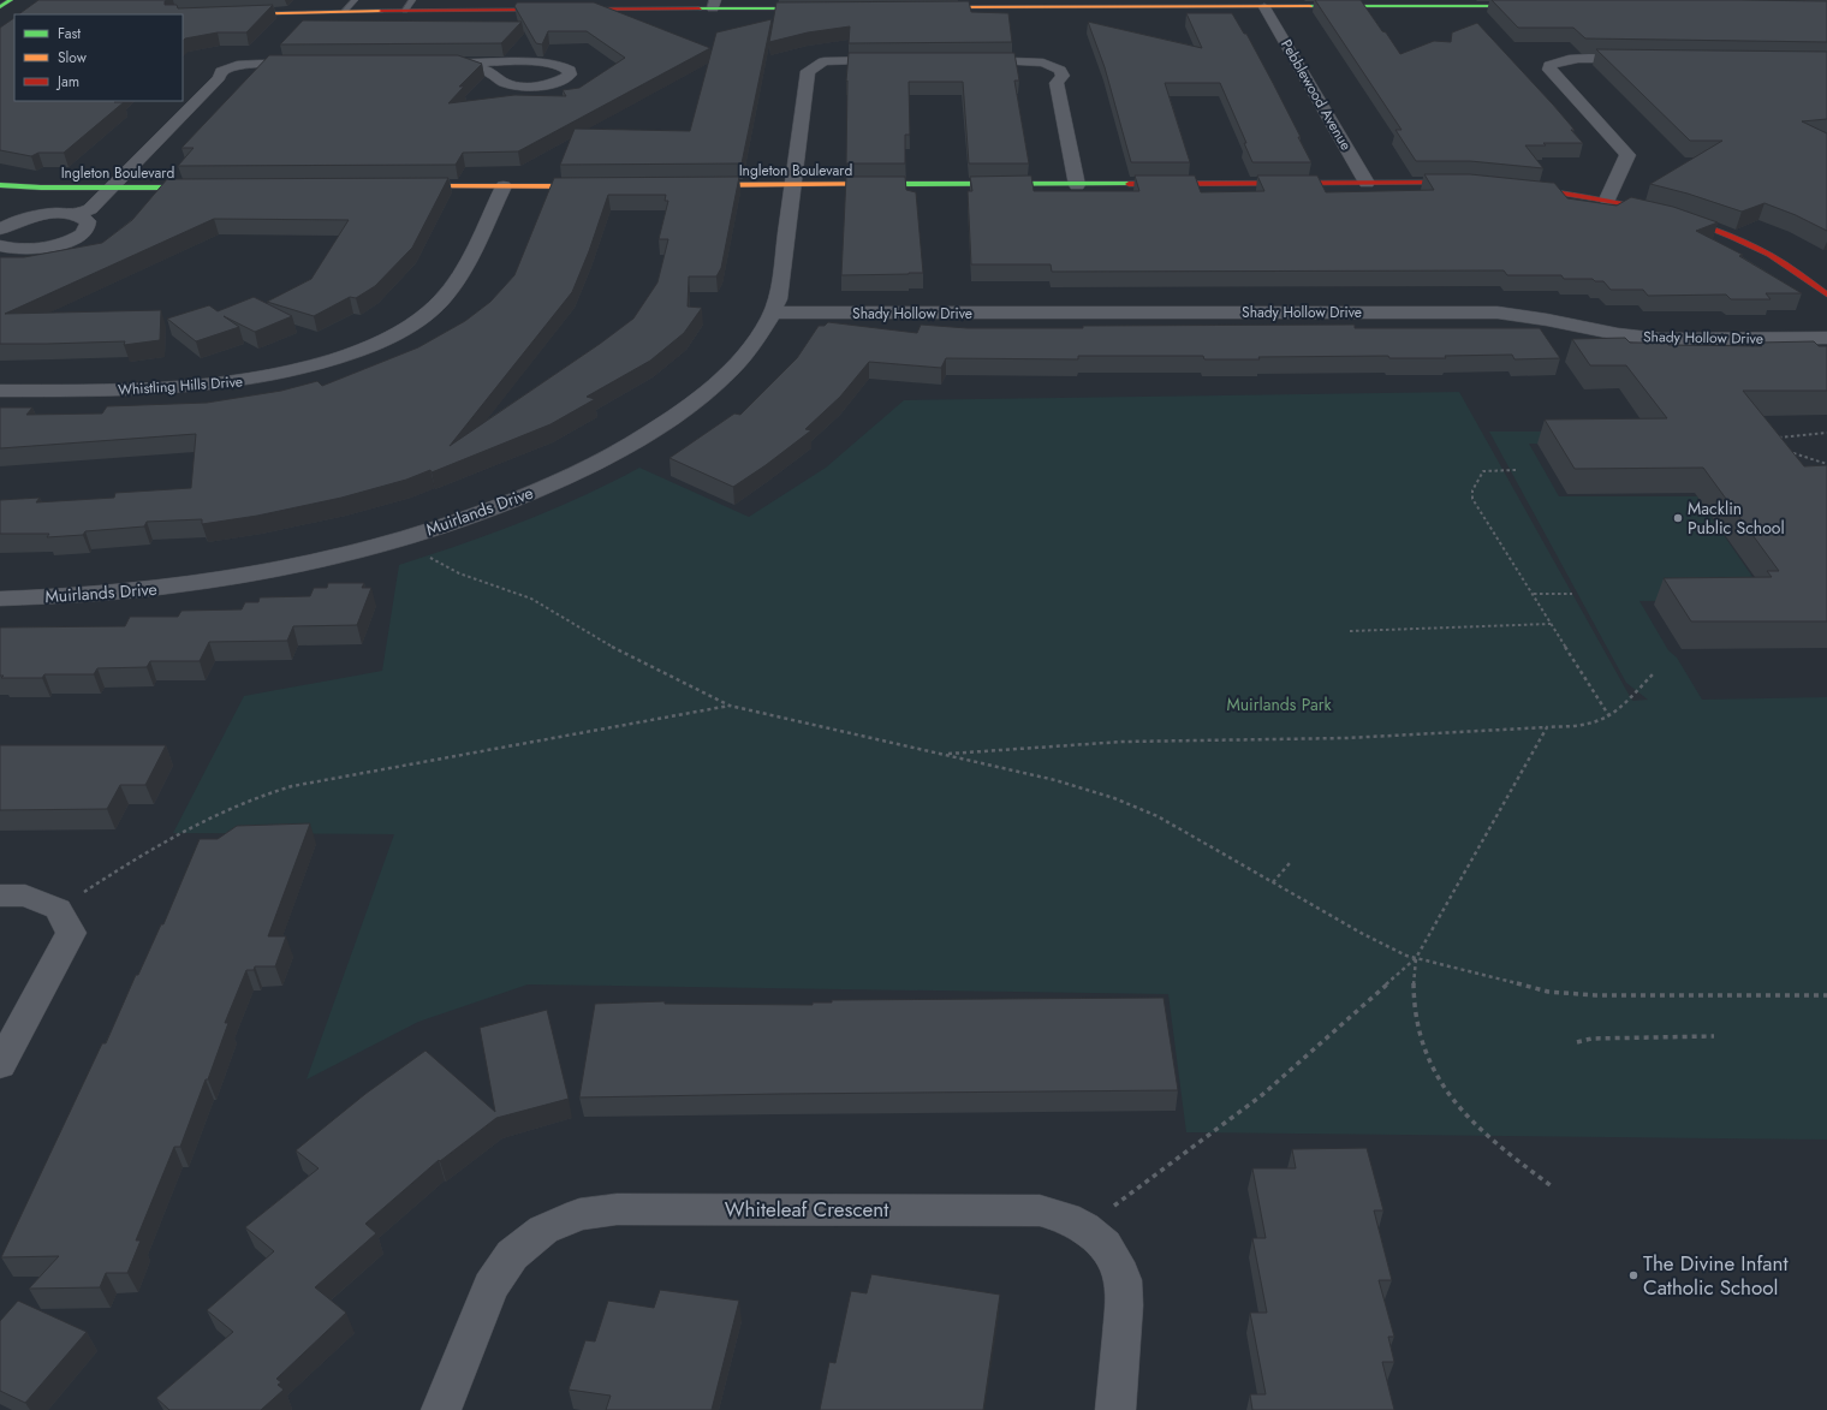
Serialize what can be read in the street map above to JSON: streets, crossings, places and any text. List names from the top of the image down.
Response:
{
  "streets": {
    "main road": ["Ingleton Boulevard"],
    "street": [
      "Pebblewood Avenue",
      "Shady Hollow Drive",
      "Whistling Hills Drive",
      "Muirlands Drive",
      "Whiteleaf Crescent"
    ]
  },
  "crossings": [
    ["Pebblewood Avenue", "Ingleton Boulevard"],
    ["Ingleton Boulevard", "Muirlands Drive"],
    ["Shady Hollow Drive", "Muirlands Drive"]
  ],
  "parks": ["Muirlands Park"],
  "places": ["Macklin Public School", "The Divine Infant Catholic School"],
  "legend": ["Fast", "Slow", "Jam"]
}
